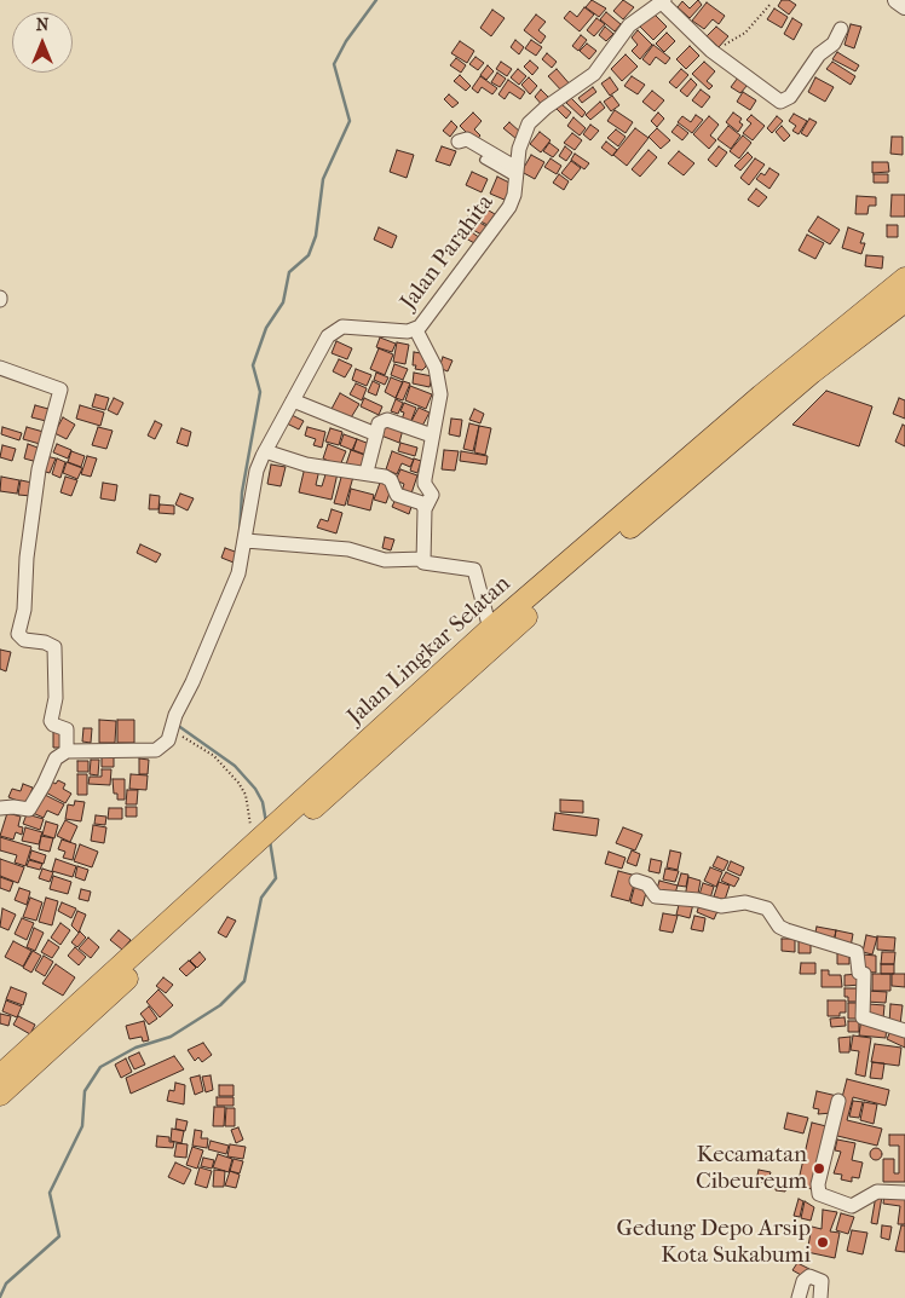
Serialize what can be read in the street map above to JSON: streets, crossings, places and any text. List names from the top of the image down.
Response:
{
  "streets": {
    "main road": ["Jalan Lingkar Selatan"],
    "street": ["Jalan Parahita"]
  },
  "places": ["Kecamatan Cibeureum", "Gedung Depo Arsip Kota Sukabumi"],
  "north": "top"
}
